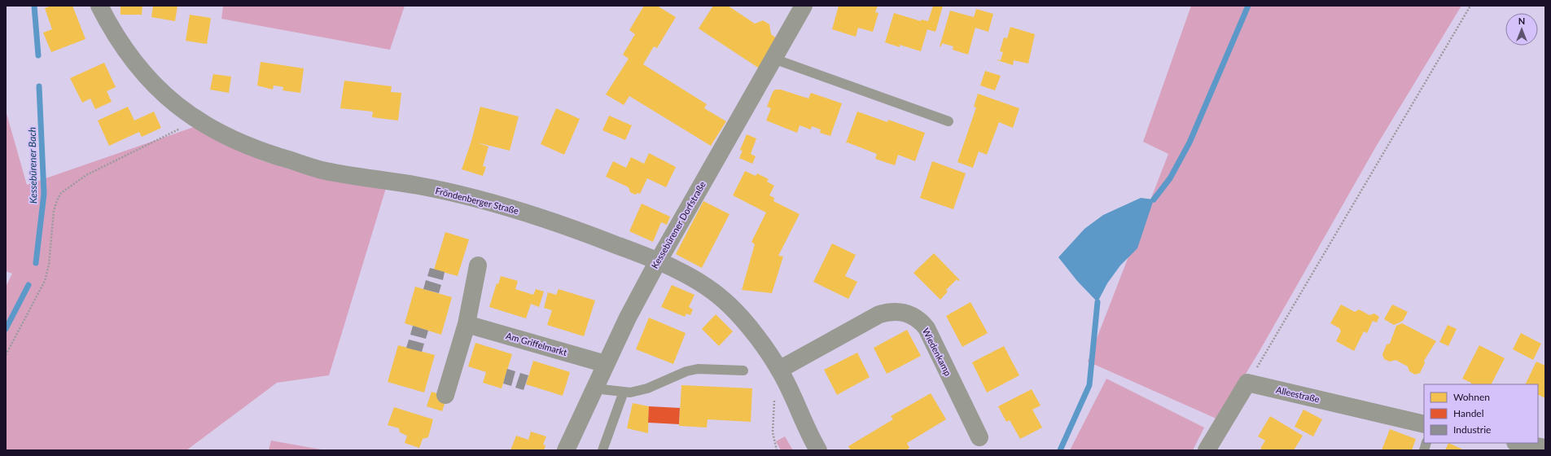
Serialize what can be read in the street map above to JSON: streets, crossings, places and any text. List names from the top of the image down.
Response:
{
  "streets": {
    "main road": ["Fröndenberger Straße"],
    "street": [
      "Kessebürener Dorfstraße",
      "Am Griffelmarkt",
      "Wiedenkamp",
      "Alleestraße"
    ]
  },
  "crossings": [
    ["Fröndenberger Straße", "Kessebürener Dorfstraße"],
    ["Fröndenberger Straße", "Wiedenkamp"],
    ["Kessebürener Dorfstraße", "Am Griffelmarkt"]
  ],
  "water": ["Kessebürener Bach"],
  "legend": ["Wohnen", "Handel", "Industrie"],
  "north": "top"
}
